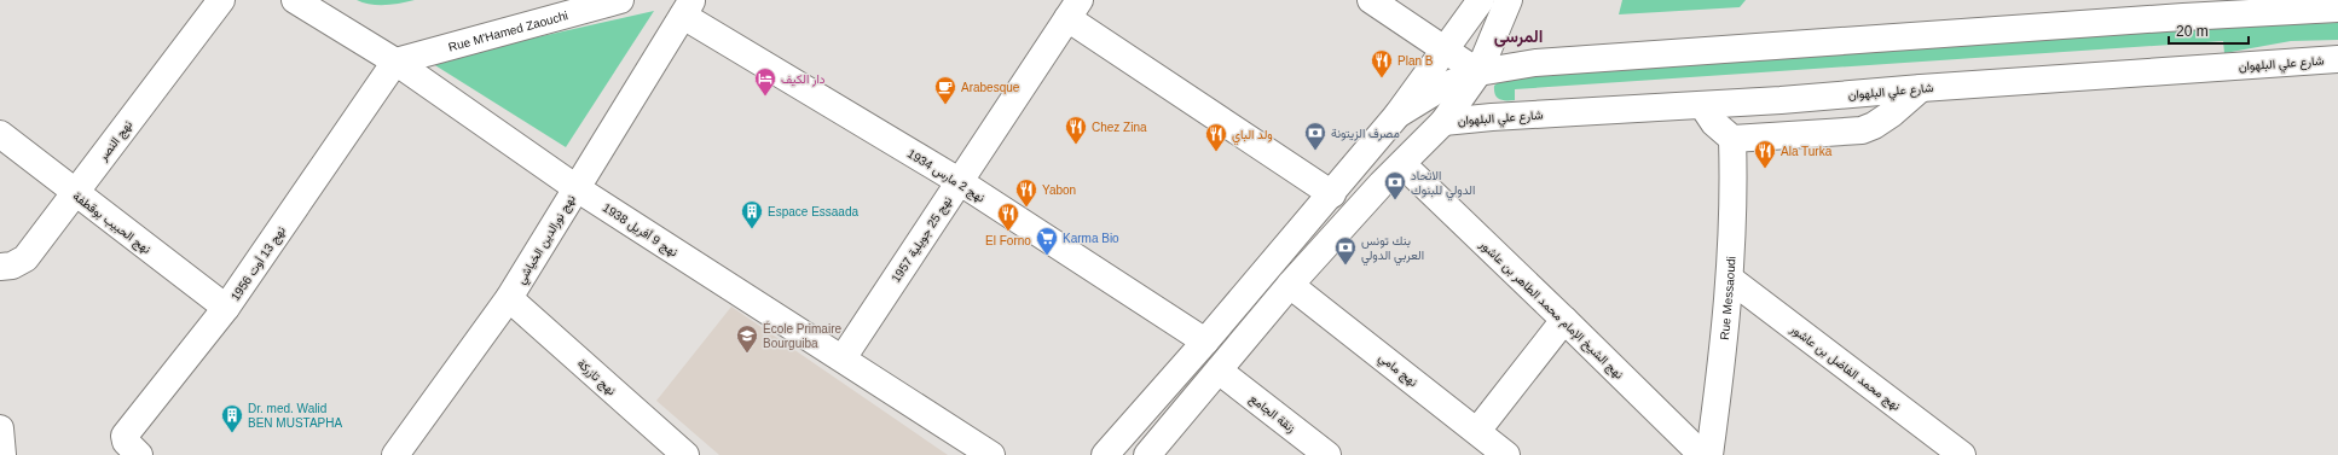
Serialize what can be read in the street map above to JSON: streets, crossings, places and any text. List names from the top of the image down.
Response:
{
  "streets": {
    "street": [
      "Rue M'Hamed Zaouchi",
      "شارع علي البلهوان",
      "نهج النصر",
      "نهج 2 مارس 1934",
      "نهج الحبيب بوقطفة",
      "نهج 9 أفريل 1938",
      "نهج نورالدين الخياشي",
      "نهج 25 جويلية 1957",
      "نهج 13 أوت 1956",
      "Rue Messaoudi",
      "نهج الشيخ الإمام محمد الطاهر بن عاشور",
      "نهج محمد الفاضل بن عاشور",
      "نهج مامي",
      "نهج تازركة",
      "زنقة الجامع"
    ]
  },
  "crossings": [
    ["Rue M'Hamed Zaouchi", "نهج 9 أفريل 1938"],
    ["Rue M'Hamed Zaouchi", "نهج 13 أوت 1956"],
    ["نهج النصر", "نهج الحبيب بوقطفة"],
    ["نهج 2 مارس 1934", "نهج نورالدين الخياشي"],
    ["نهج 2 مارس 1934", "نهج 25 جويلية 1957"],
    ["نهج الحبيب بوقطفة", "نهج 13 أوت 1956"],
    ["نهج 9 أفريل 1938", "نهج نورالدين الخياشي"],
    ["نهج 9 أفريل 1938", "نهج 25 جويلية 1957"],
    ["نهج 9 أفريل 1938", "نهج 13 أوت 1956"],
    ["نهج نورالدين الخياشي", "نهج تازركة"],
    ["Rue Messaoudi", "نهج محمد الفاضل بن عاشور"]
  ],
  "districts": ["المرسى"],
  "places": {
    "restaurant": [
      "Plan B",
      "Chez Zina",
      "ولد الباي",
      "Ala Turka",
      "Yabon",
      "El Forno"
    ],
    "hotel": ["دار الكيف"],
    "cafe": ["Arabesque"],
    "bank": ["مصرف الزيتونة", "الاتحاد الدولي للبنوك", "بنك تونس العربي الدولي"],
    "building": ["Espace Essaada", "Dr. med. Walid BEN MUSTAPHA"],
    "supermarket": ["Karma Bio"],
    "school or university": ["École Primaire Bourguiba"]
  },
  "scale_bar": "20 m"
}
